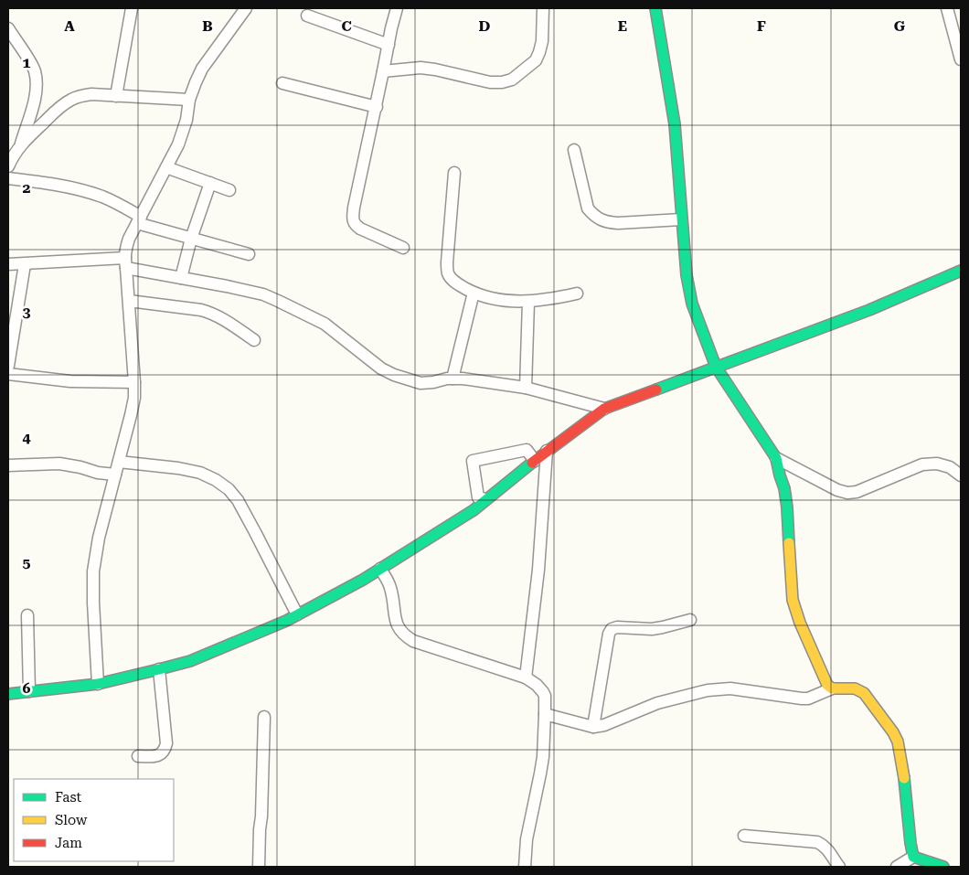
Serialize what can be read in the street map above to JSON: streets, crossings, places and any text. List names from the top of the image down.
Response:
{
  "legend": ["Fast", "Slow", "Jam"],
  "grid": {
    "columns": [
      "A",
      "B",
      "C",
      "D",
      "E",
      "F",
      "G"
    ],
    "rows": [
      "1",
      "2",
      "3",
      "4",
      "5",
      "6"
    ]
  }
}
